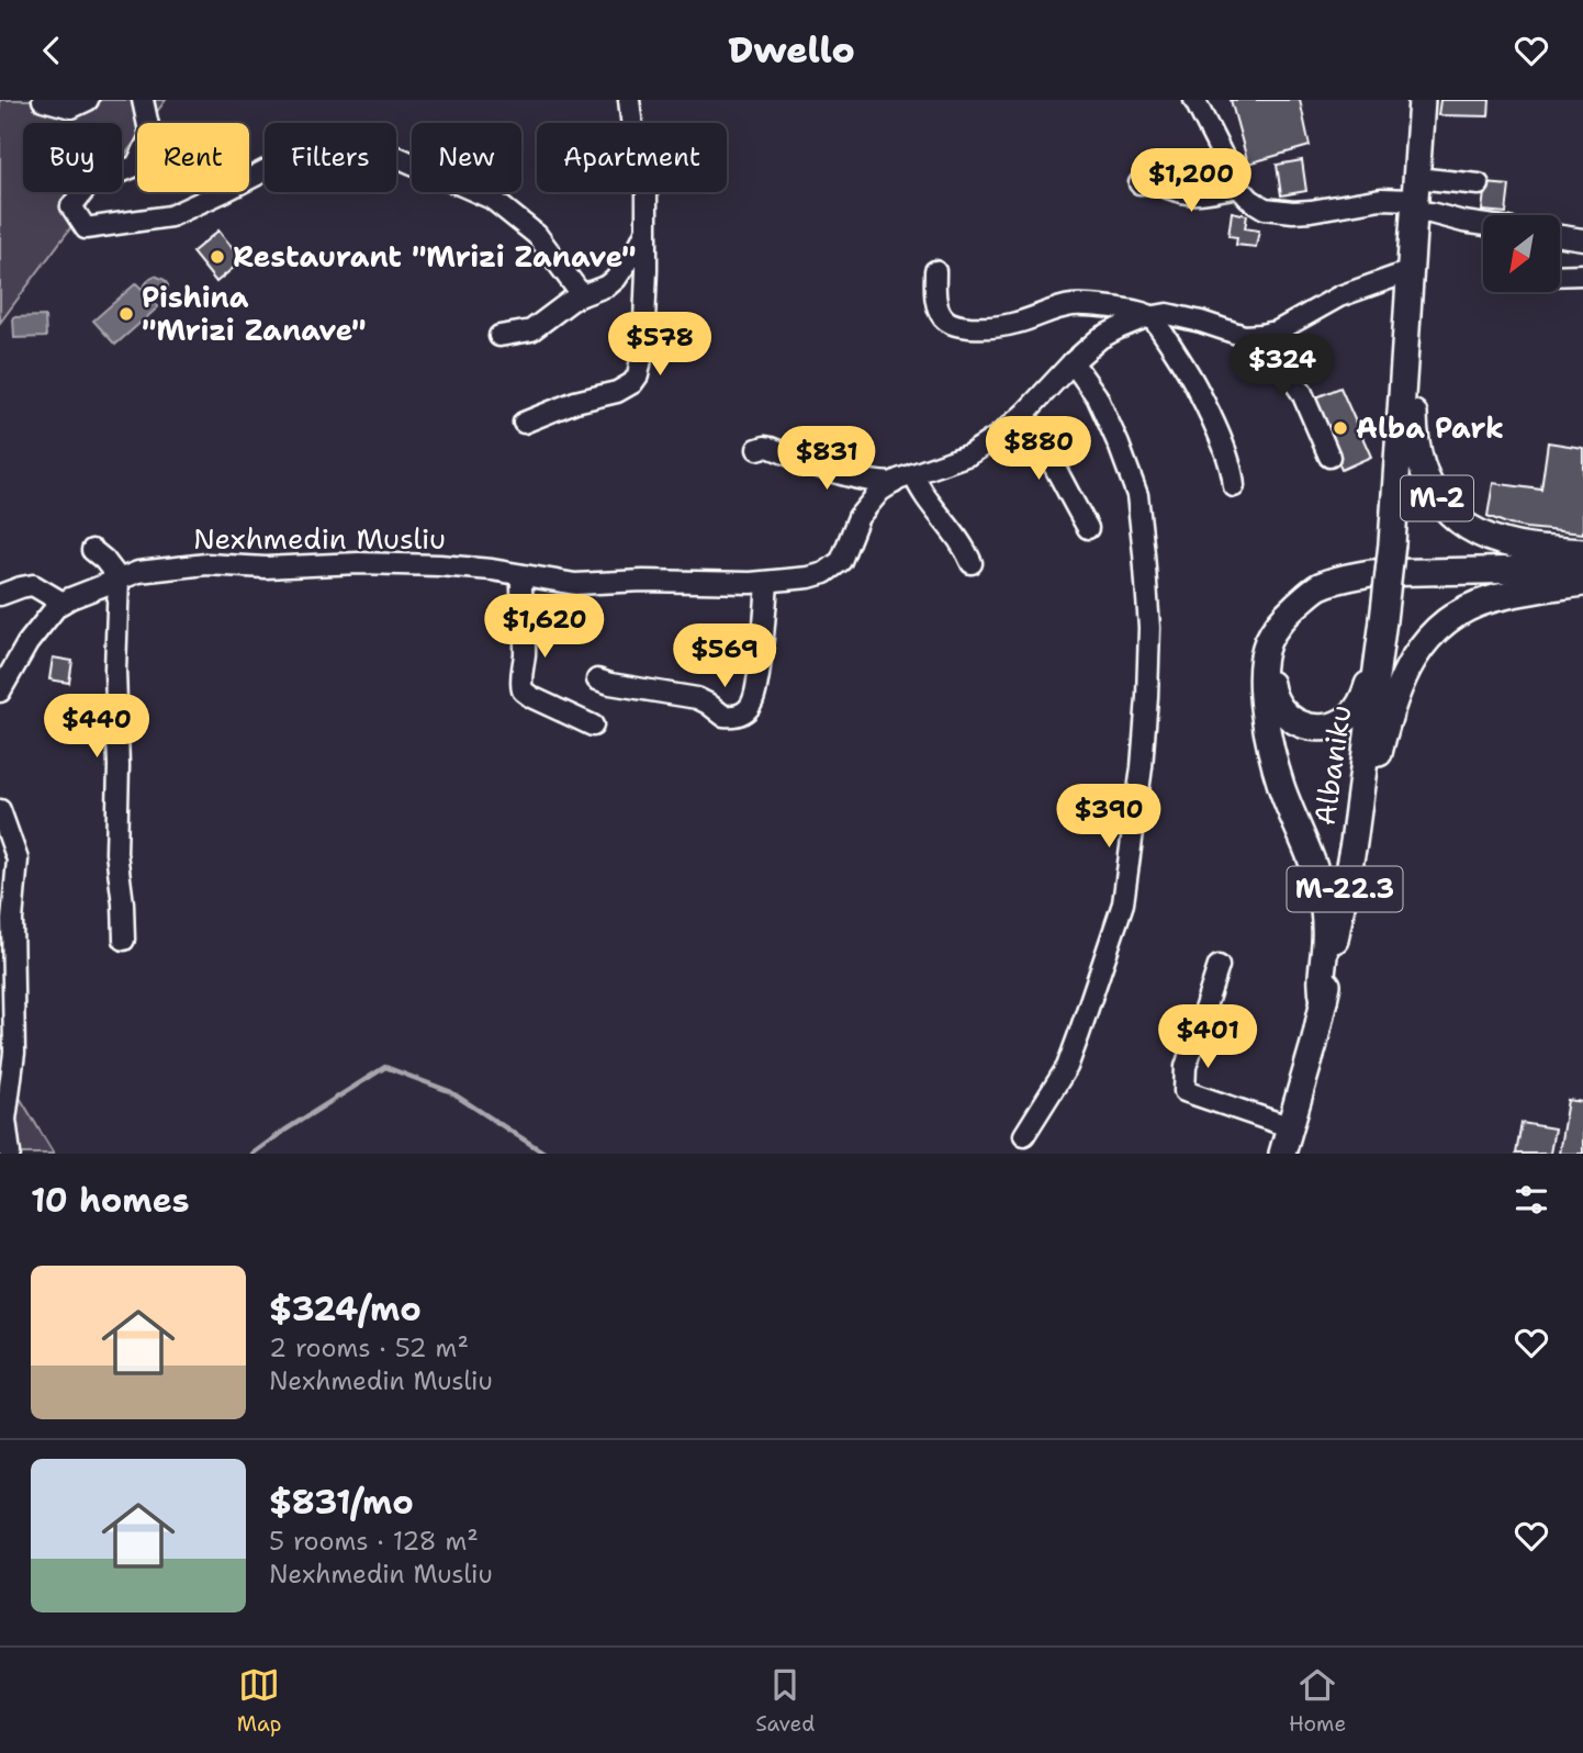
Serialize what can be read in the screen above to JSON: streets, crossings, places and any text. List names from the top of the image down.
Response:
{
  "streets": {
    "main road": ["M-2", "Albaniku", "M-22.3"],
    "street": ["Nexhmedin Musliu"]
  },
  "crossings": [
    ["M-2", "Nexhmedin Musliu"],
    ["M-2", "Albaniku"]
  ],
  "places": ["Restaurant \"Mrizi Zanave\"", "Pishina \"Mrizi Zanave\"", "Alba Park"],
  "north": "bottom left",
  "page": {
    "header": "Dwello",
    "chip": [
      "Buy",
      "Rent",
      "Filters",
      "New",
      "Apartment"
    ],
    "price": [
      "$1,200",
      "$578",
      "$324",
      "$880",
      "$831",
      "$1,620",
      "$569",
      "$440",
      "$390",
      "$401"
    ],
    "heading": "10 homes",
    "list": [
      {
        "name": "$324/mo",
        "note": "2 rooms · 52 m² · Nexhmedin Musliu"
      },
      {
        "name": "$831/mo",
        "note": "5 rooms · 128 m² · Nexhmedin Musliu"
      }
    ],
    "tabs": ["Map", "Saved", "Home"]
  }
}
